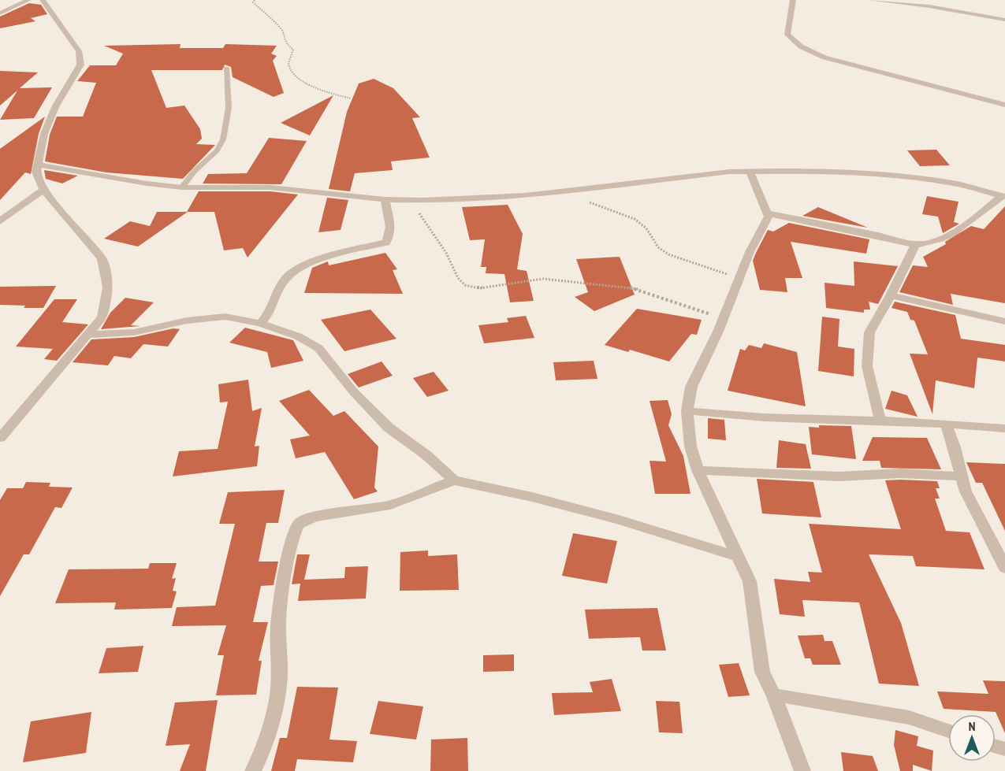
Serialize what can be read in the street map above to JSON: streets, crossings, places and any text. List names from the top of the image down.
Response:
{
  "north": "top"
}
